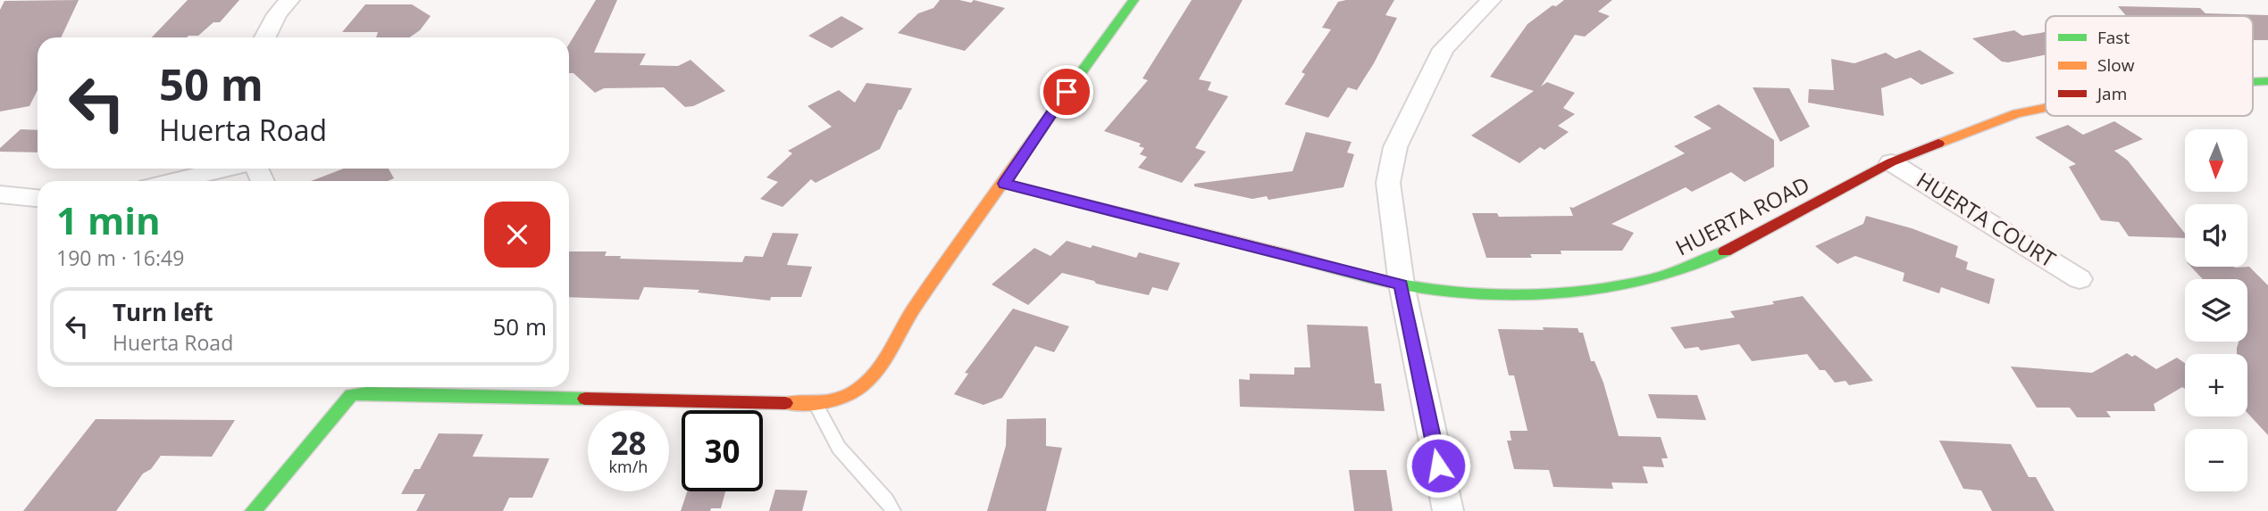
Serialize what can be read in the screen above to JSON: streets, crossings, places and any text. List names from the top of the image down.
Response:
{
  "streets": {
    "street": ["HUERTA ROAD", "HUERTA COURT"]
  },
  "crossings": [
    ["HUERTA ROAD", "HUERTA COURT"]
  ],
  "legend": ["Fast", "Slow", "Jam"],
  "north": "bottom",
  "page": {
    "turn": ["50 m", "Huerta Road"],
    "map_buttons": ["+", "−"],
    "heading": ["1 min", "190 m · 16:49"],
    "list": [
      {
        "name": "Turn left",
        "note": "Huerta Road",
        "value": "50 m"
      }
    ],
    "speed": "28 km/h",
    "limit": "30"
  }
}
